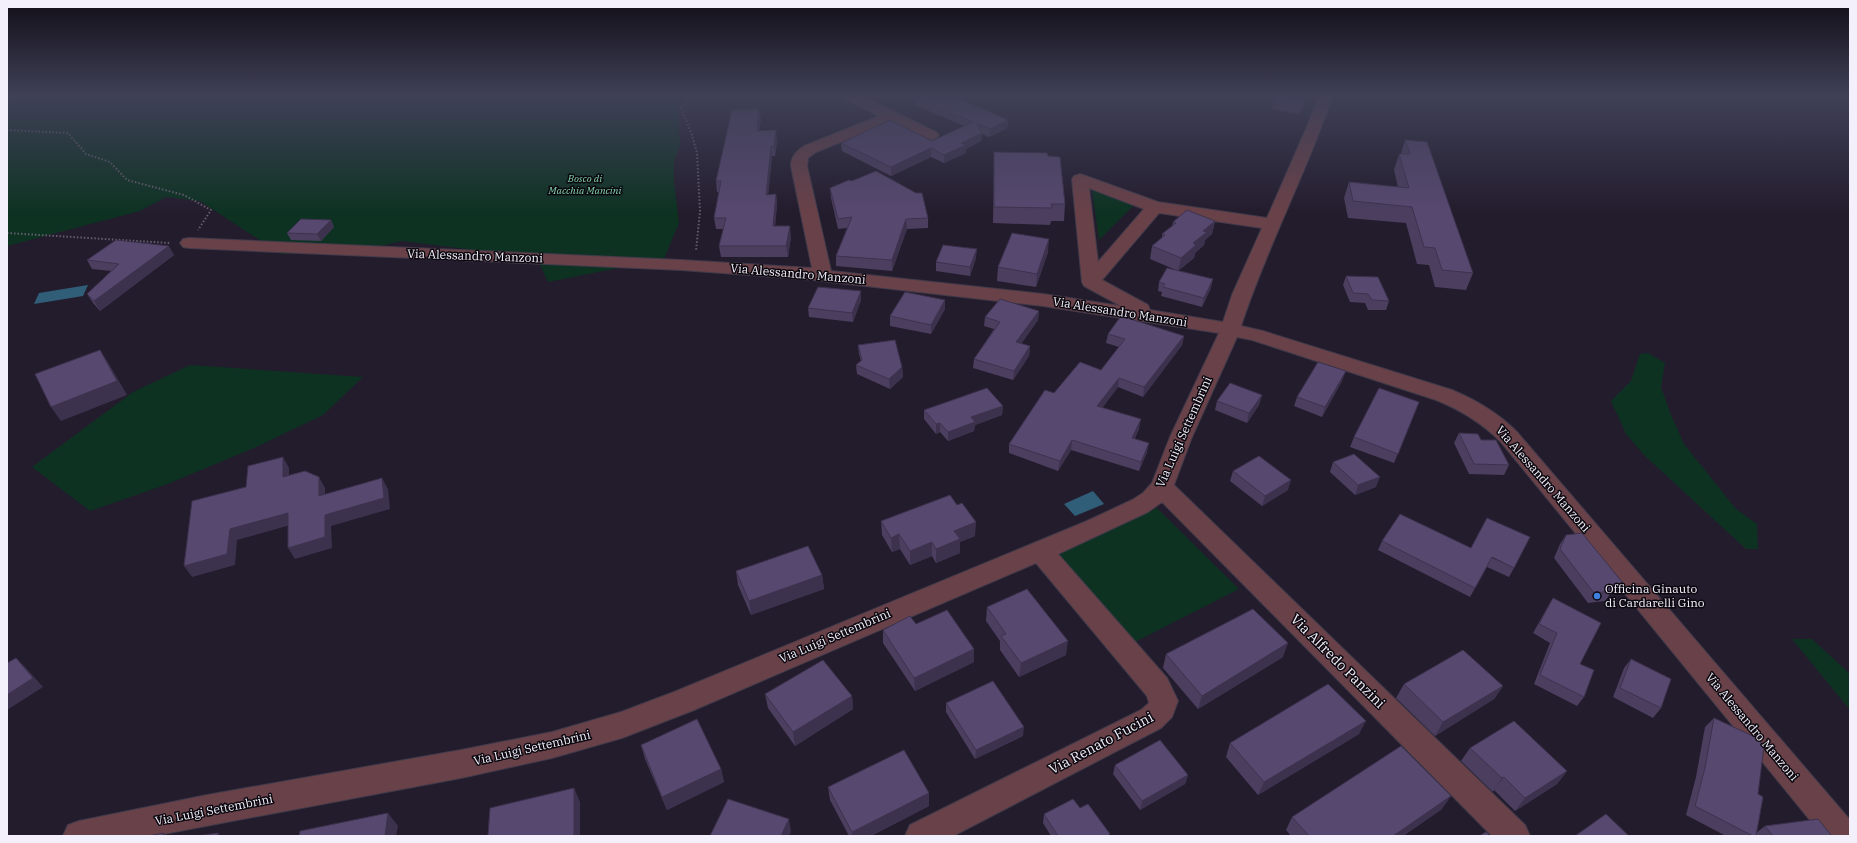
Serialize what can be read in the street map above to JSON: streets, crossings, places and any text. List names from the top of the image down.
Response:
{
  "streets": {
    "street": [
      "Via Alessandro Manzoni",
      "Via Luigi Settembrini",
      "Via Alfredo Panzini",
      "Via Renato Fucini"
    ]
  },
  "crossings": [
    ["Via Alessandro Manzoni", "Via Luigi Settembrini"],
    ["Via Luigi Settembrini", "Via Alfredo Panzini"],
    ["Via Luigi Settembrini", "Via Renato Fucini"]
  ],
  "parks": ["Bosco di Macchia Mancini"],
  "places": ["Officina Ginauto di Cardarelli Gino"]
}
